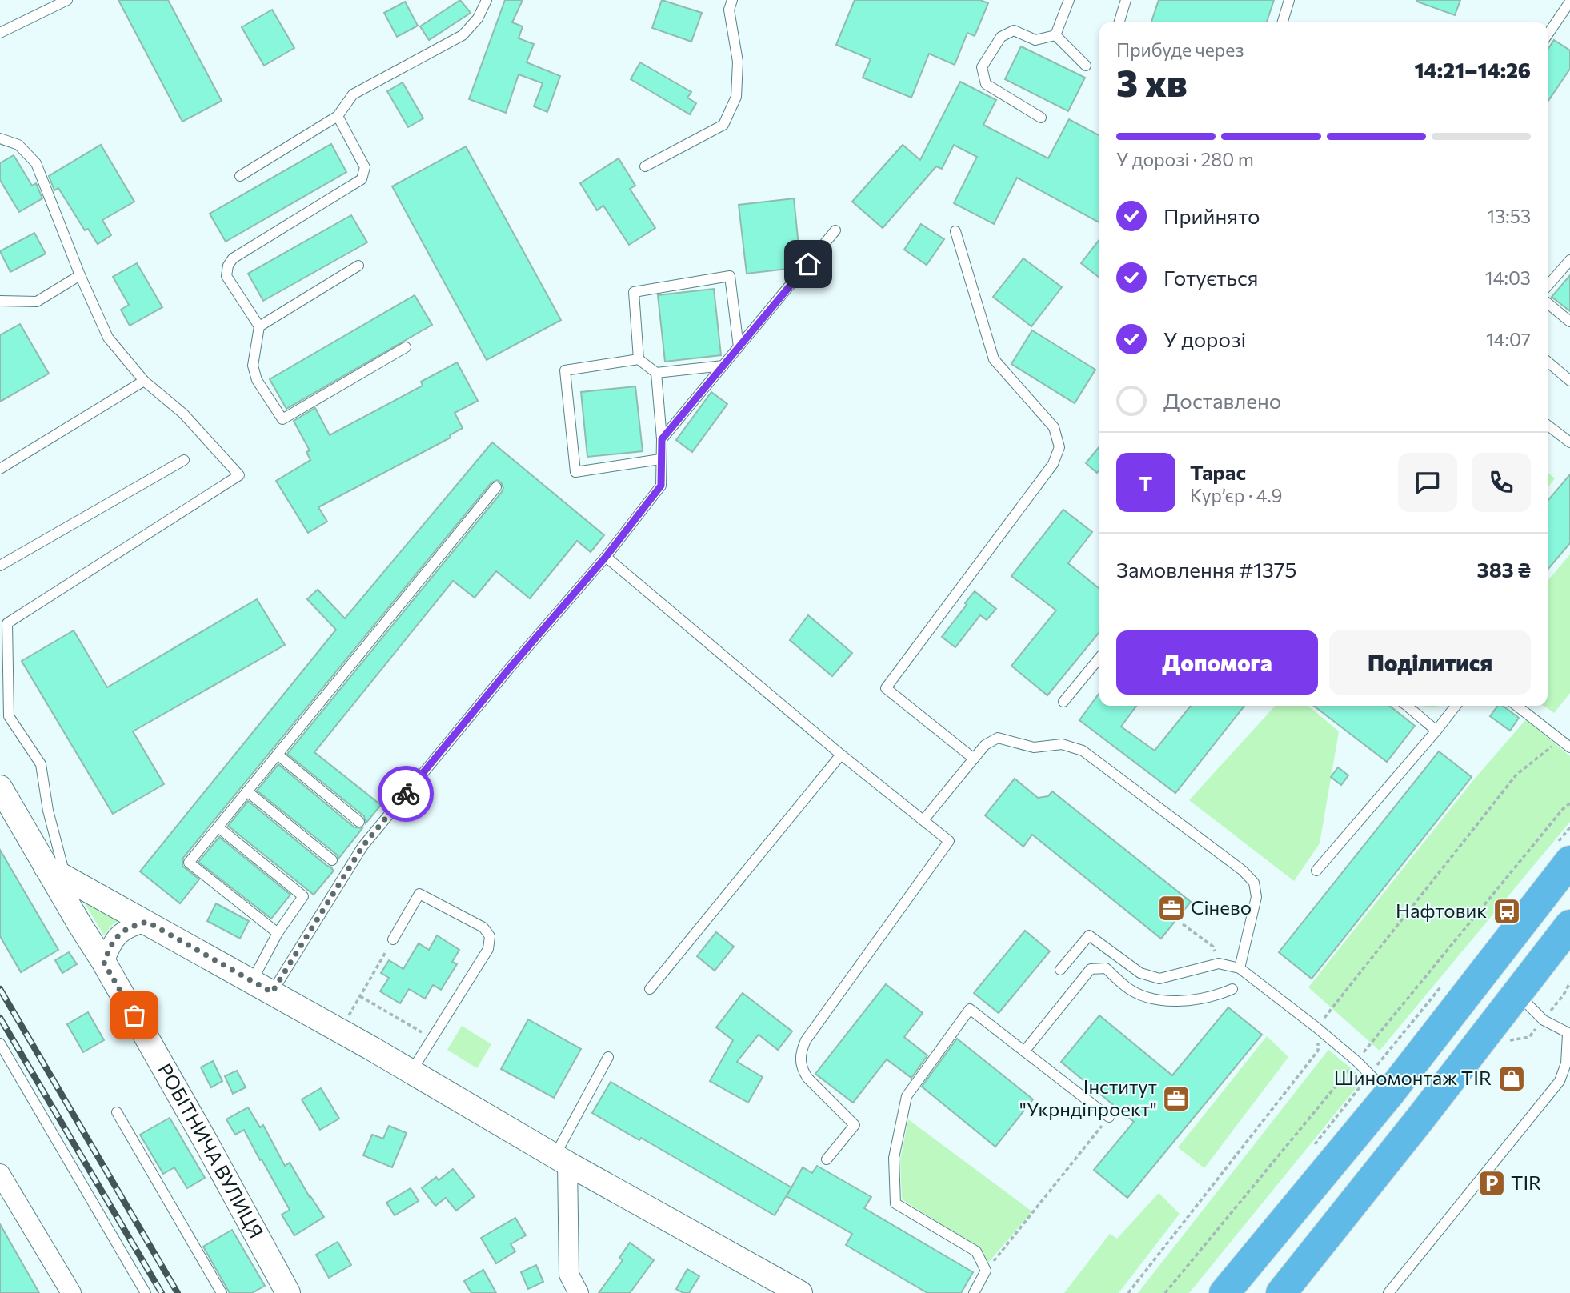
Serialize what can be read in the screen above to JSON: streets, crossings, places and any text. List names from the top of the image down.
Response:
{
  "streets": {
    "street": ["РОБІТНИЧА ВУЛИЦЯ"]
  },
  "places": {
    "office": ["Сінево", "Інститут \"Укрндіпроект\""],
    "bus stop": ["Нафтовик"],
    "shop": ["Шиномонтаж TIR"],
    "parking": ["TIR"]
  },
  "page": {
    "heading": ["3 хв", "Прибуде через", "14:21–14:26"],
    "panel": [
      "Тарас",
      "Кур’єр · 4.9",
      "Замовлення #1375",
      "383 ₴"
    ],
    "bar": "У дорозі · 280 m",
    "list": [
      ["Прийнято", "13:53"],
      ["Готується", "14:03"],
      ["У дорозі", "14:07"],
      "Доставлено"
    ],
    "round": "Т",
    "buttons": ["Допомога", "Поділитися"]
  }
}
